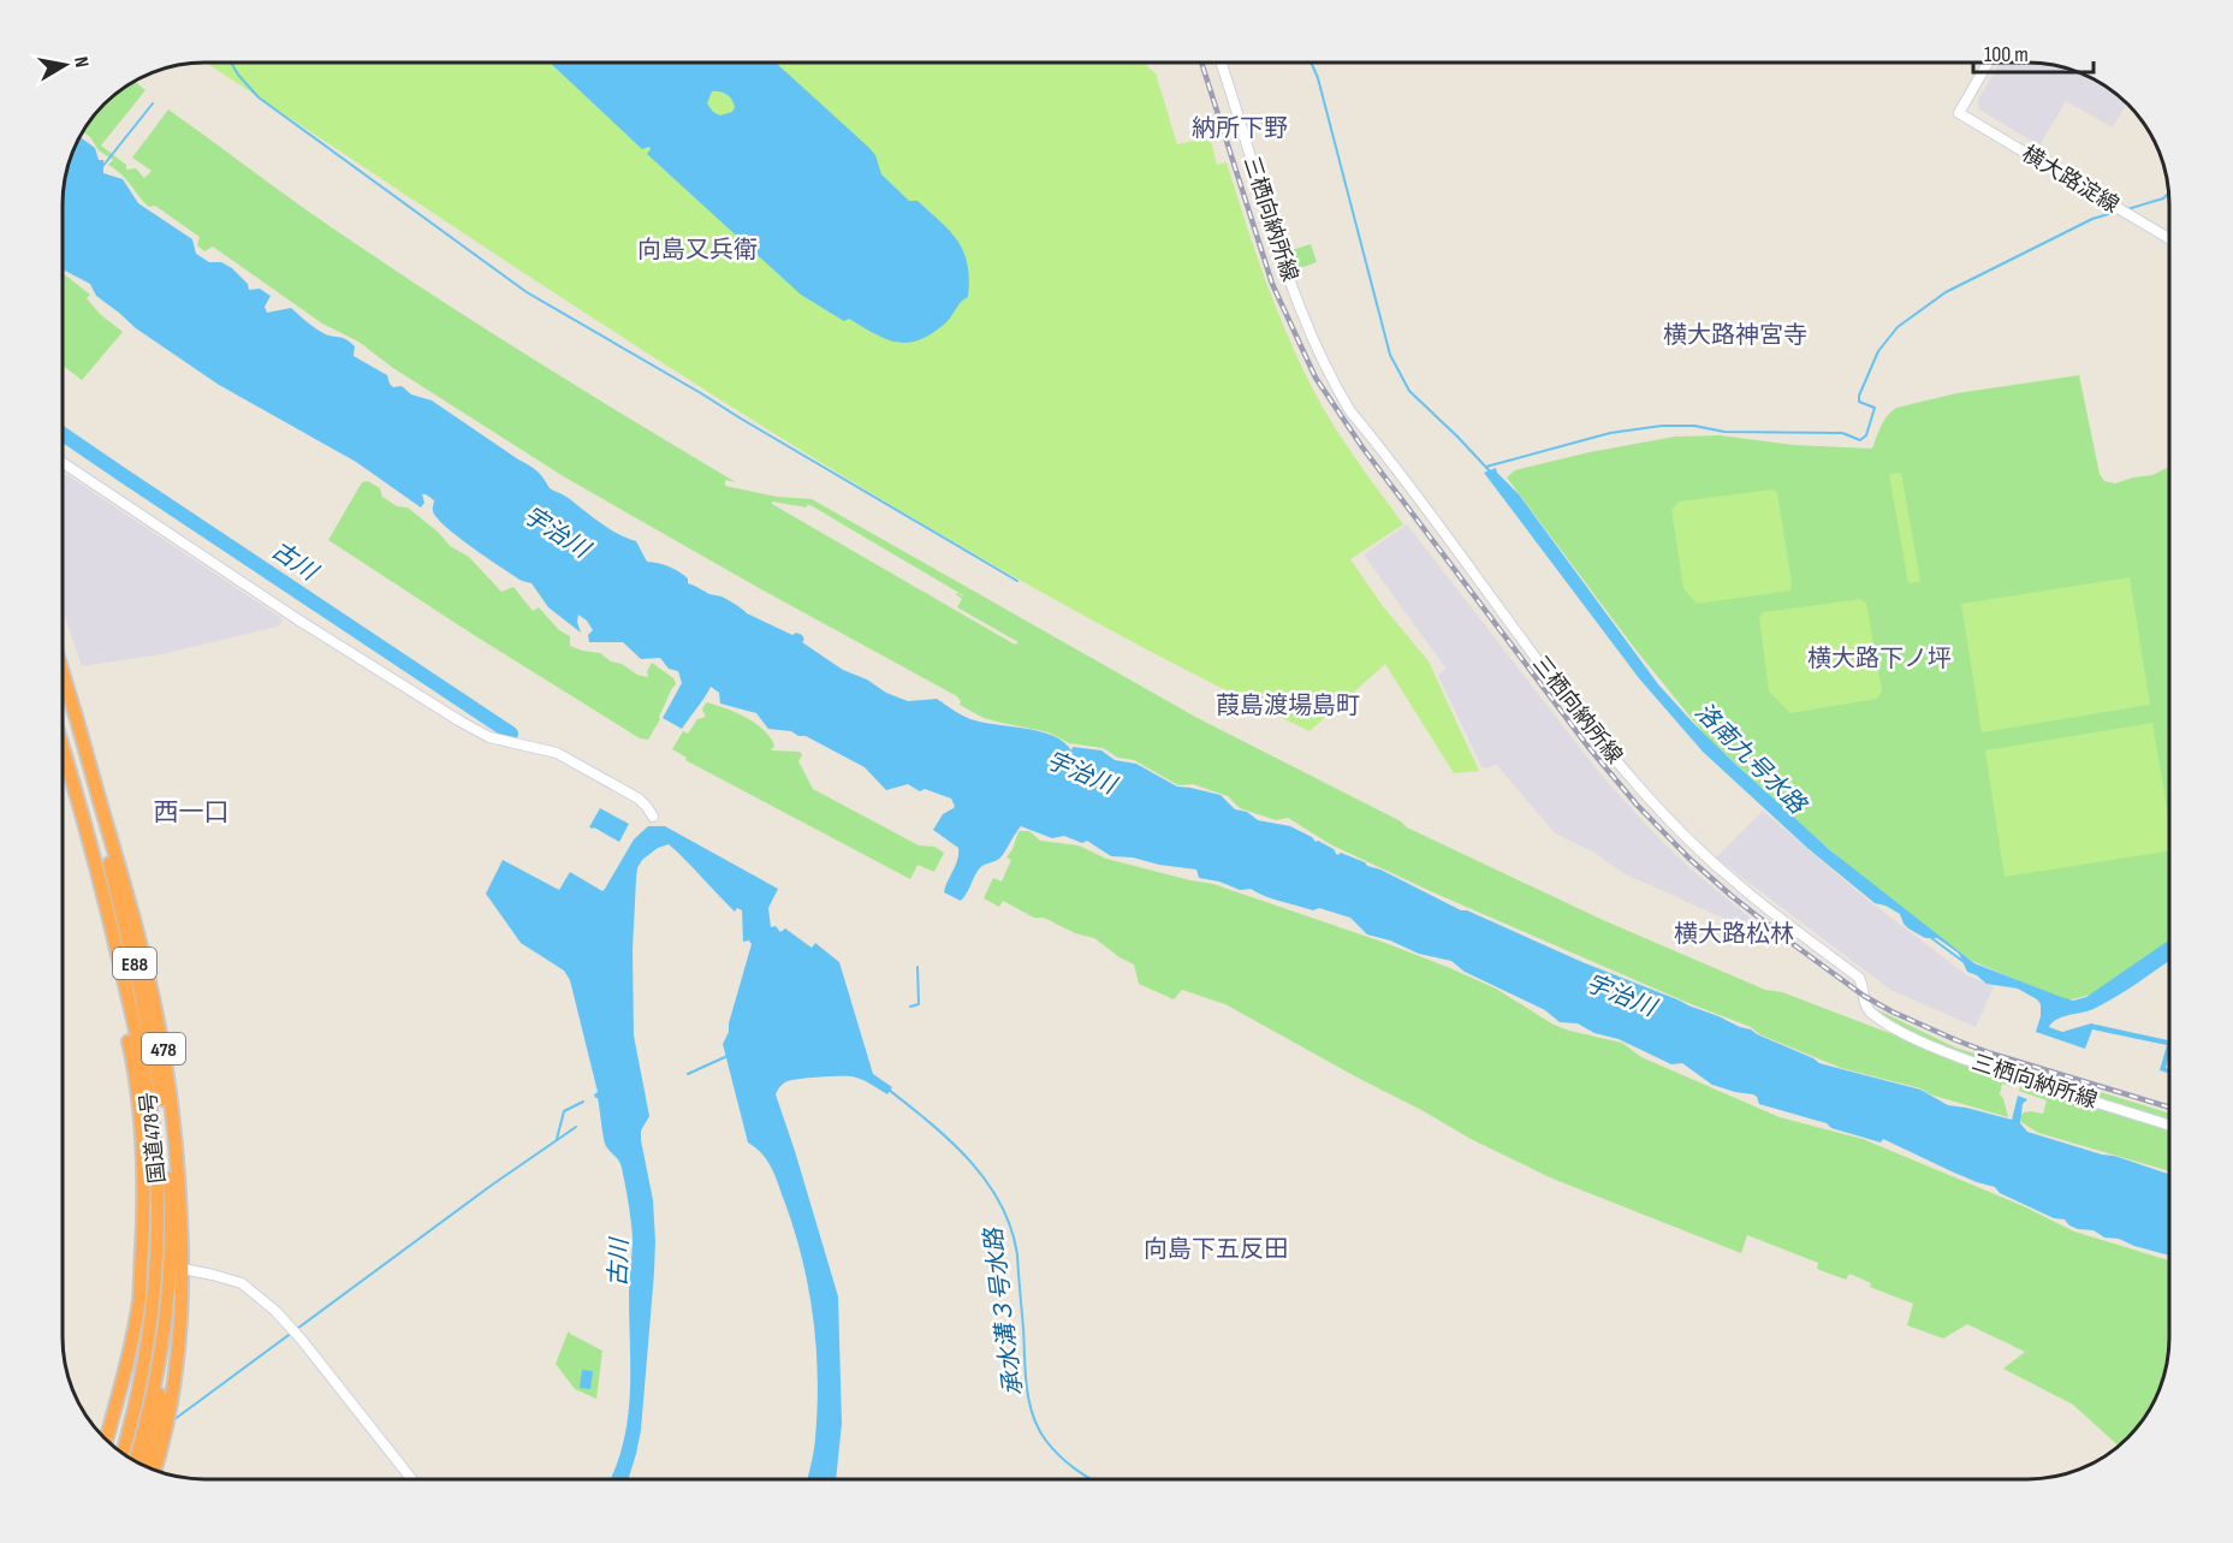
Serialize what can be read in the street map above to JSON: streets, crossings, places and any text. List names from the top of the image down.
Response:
{
  "streets": {
    "highway": ["E88", "478", "国道478号"],
    "main road": ["横大路淀線", "三栖向納所線"]
  },
  "districts": [
    "納所下野",
    "向島又兵衛",
    "横大路神宮寺",
    "横大路下ノ坪",
    "葭島渡場島町",
    "西一口",
    "横大路松林",
    "向島下五反田"
  ],
  "water": [
    "宇治川",
    "古川",
    "洛南九号水路",
    "承水溝３号水路"
  ],
  "scale_bar": "100 m",
  "north": "right"
}
